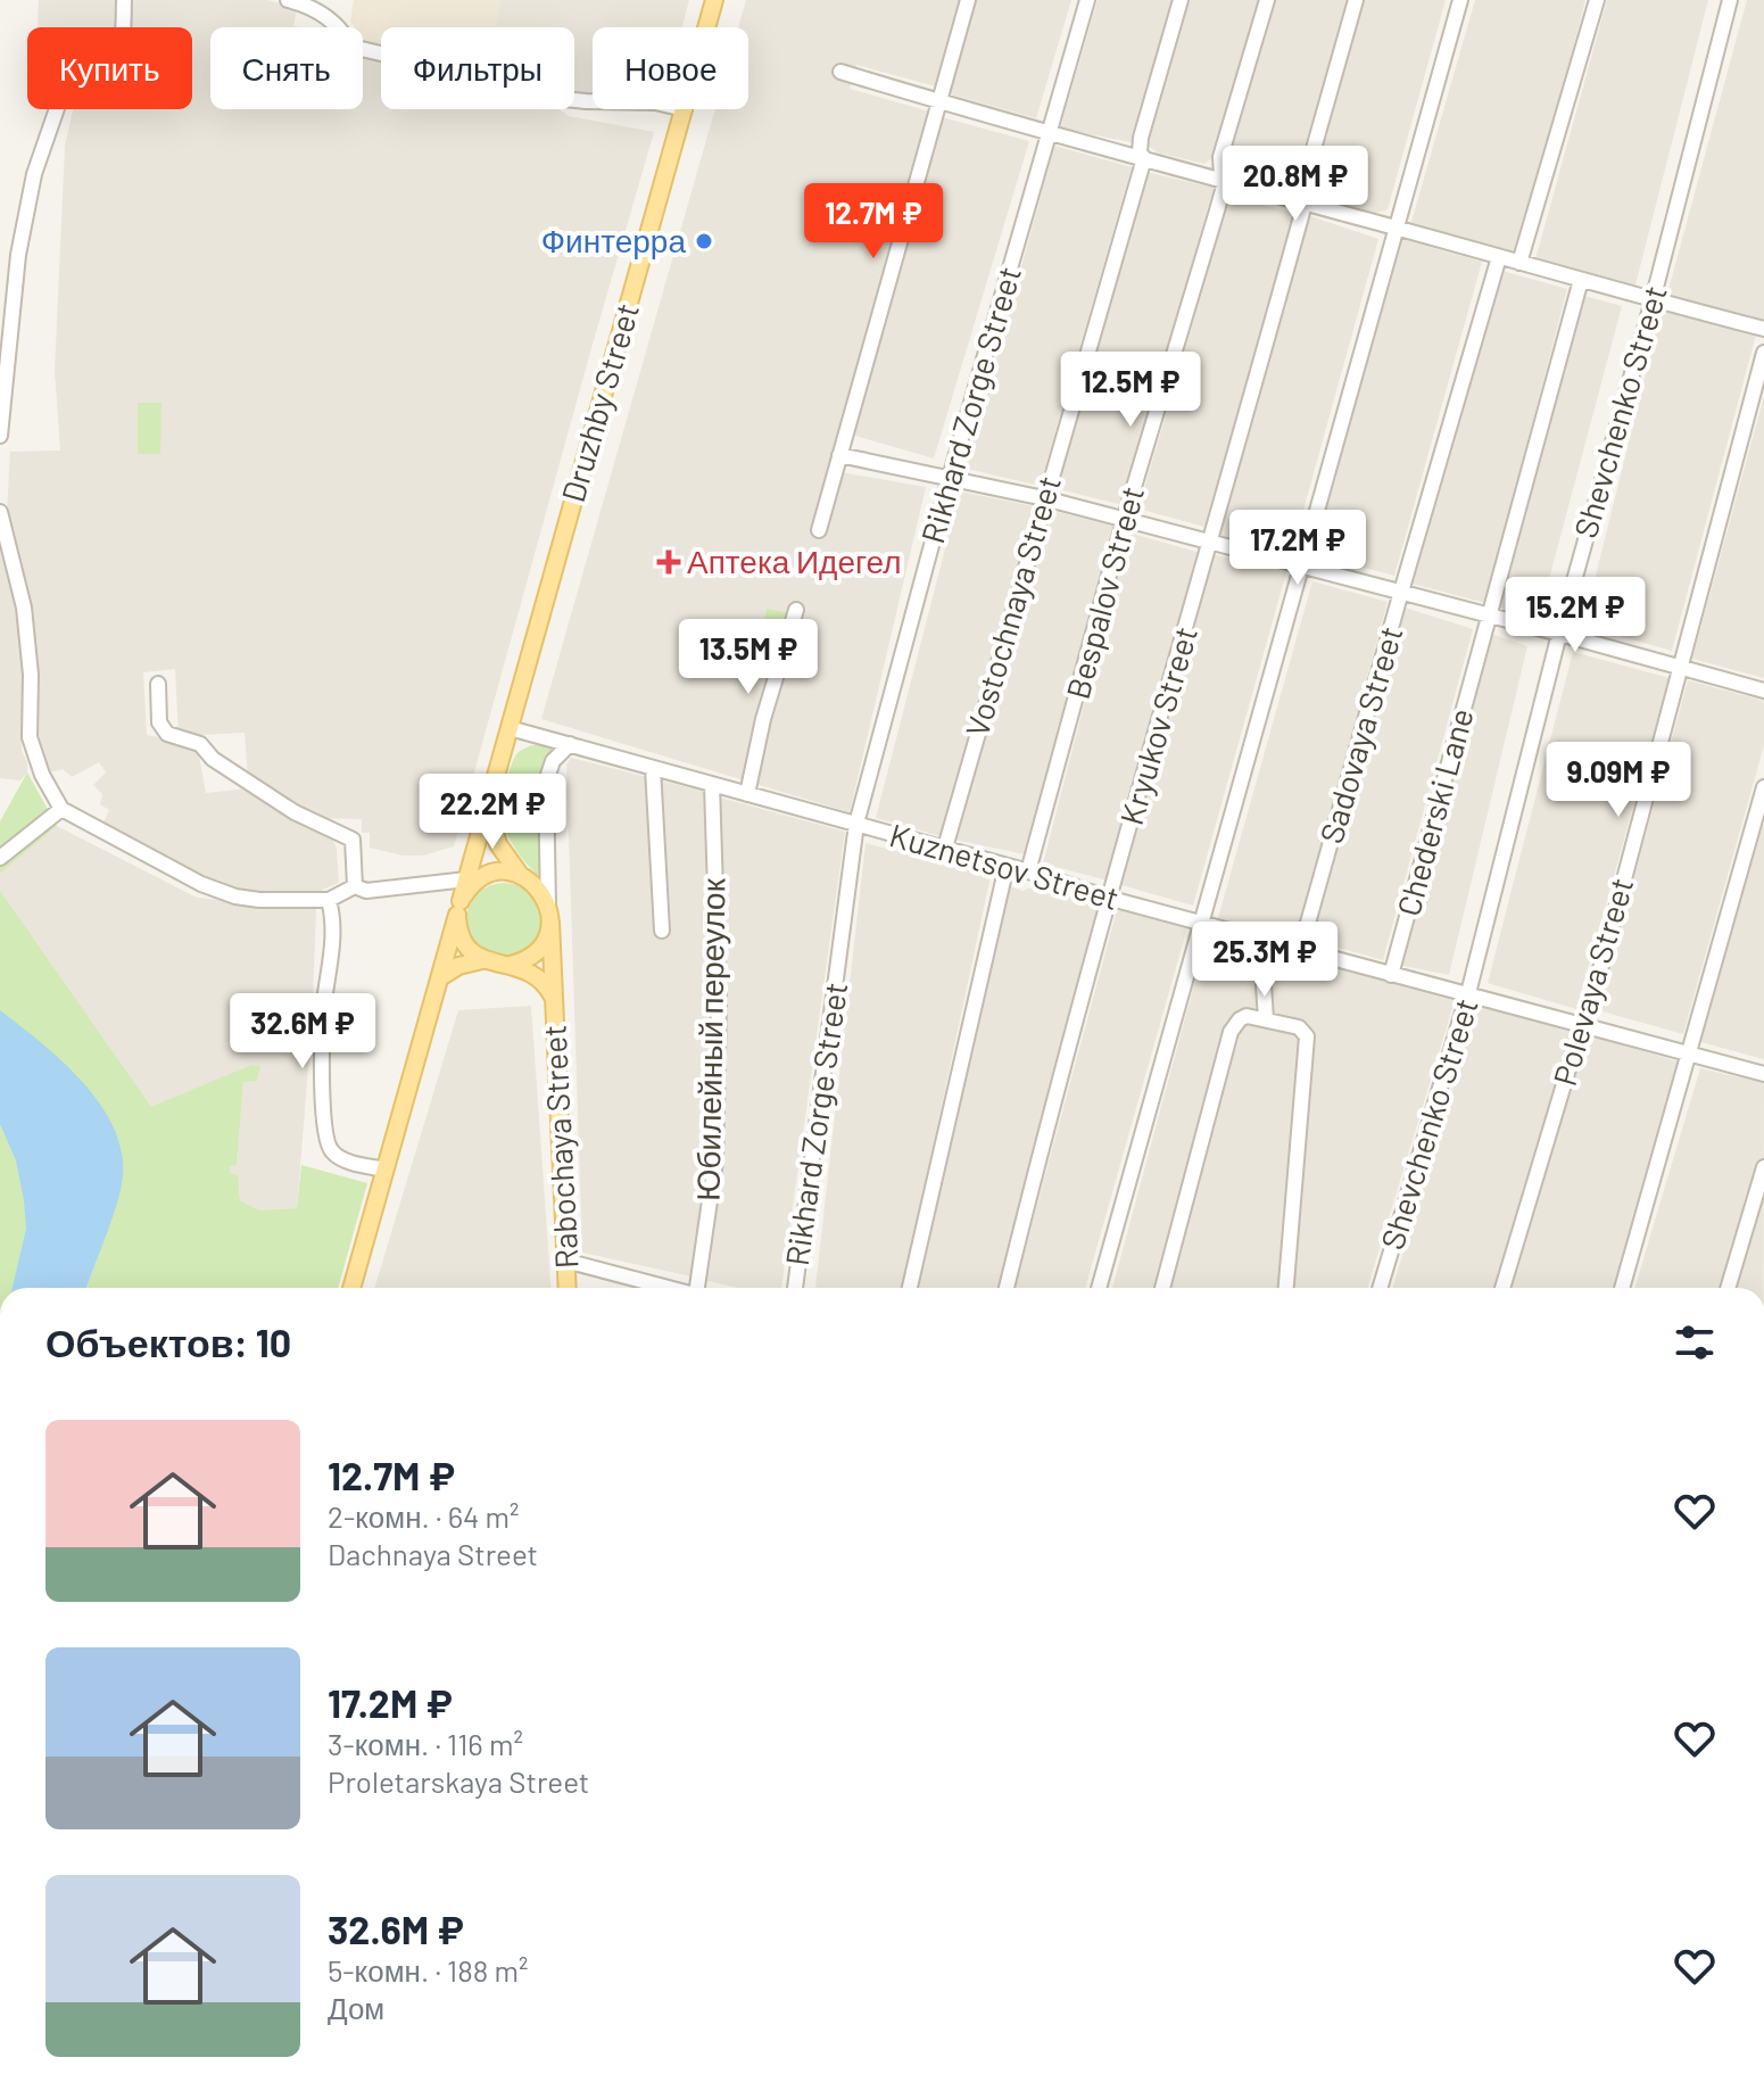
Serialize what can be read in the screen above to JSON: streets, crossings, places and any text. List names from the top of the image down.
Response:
{
  "streets": {
    "main road": ["Druzhby Street", "Rabochaya Street"],
    "street": [
      "Rikhard Zorge Street",
      "Shevchenko Street",
      "Bespalov Street",
      "Vostochnaya Street",
      "Kryukov Street",
      "Sadovaya Street",
      "Chederski Lane",
      "Kuznetsov Street",
      "Polevaya Street",
      "Юбилейный переулок"
    ]
  },
  "crossings": [
    ["Druzhby Street", "Kuznetsov Street"],
    ["Druzhby Street", "Rabochaya Street"],
    ["Rikhard Zorge Street", "Kuznetsov Street"],
    ["Shevchenko Street", "Kuznetsov Street"],
    ["Bespalov Street", "Kuznetsov Street"],
    ["Vostochnaya Street", "Kuznetsov Street"],
    ["Kryukov Street", "Kuznetsov Street"],
    ["Sadovaya Street", "Kuznetsov Street"],
    ["Chederski Lane", "Kuznetsov Street"],
    ["Kuznetsov Street", "Polevaya Street"],
    ["Kuznetsov Street", "Юбилейный переулок"]
  ],
  "places": {
    "other": ["Финтерра"],
    "health": ["Аптека Идегел"]
  },
  "page": {
    "chip": [
      "Купить",
      "Снять",
      "Фильтры",
      "Новое"
    ],
    "price": [
      "20.8M ₽",
      "12.7M ₽",
      "12.5M ₽",
      "17.2M ₽",
      "15.2M ₽",
      "13.5M ₽",
      "9.09M ₽",
      "22.2M ₽",
      "25.3M ₽",
      "32.6M ₽"
    ],
    "heading": "Объектов: 10",
    "list": [
      {
        "name": "12.7M ₽",
        "note": "2-комн. · 64 m² · Dachnaya Street"
      },
      {
        "name": "17.2M ₽",
        "note": "3-комн. · 116 m² · Proletarskaya Street"
      },
      {
        "name": "32.6M ₽",
        "note": "5-комн. · 188 m² · Дом"
      }
    ]
  }
}
